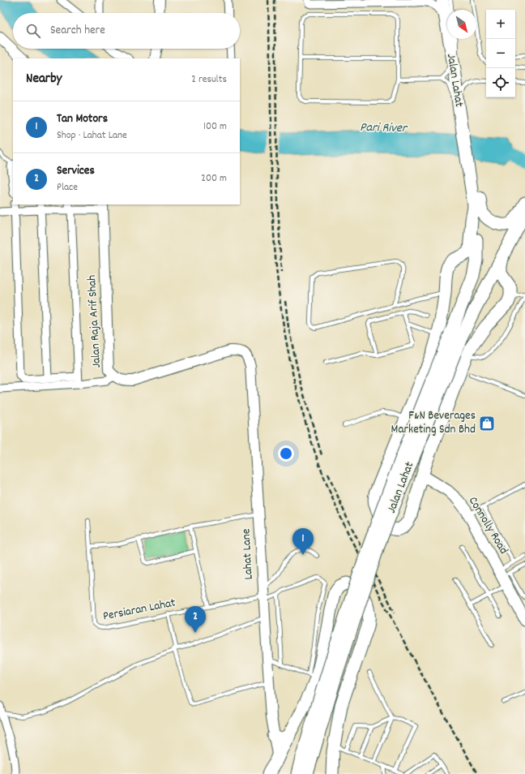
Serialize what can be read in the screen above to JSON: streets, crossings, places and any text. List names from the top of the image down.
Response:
{
  "streets": {
    "main road": ["Jalan Lahat", "Connolly Road"],
    "street": ["Jalan Raja Arif Shah", "Lahat Lane"],
    "lane": ["Persiaran Lahat"]
  },
  "crossings": [
    ["Jalan Raja Arif Shah", "Lahat Lane"],
    ["Lahat Lane", "Persiaran Lahat"]
  ],
  "water": ["Pari River"],
  "places": {
    "shop": ["F&N Beverages Marketing Sdn Bhd"]
  },
  "north": "bottom right",
  "page": {
    "map_buttons": ["+", "−"],
    "search": "Search here",
    "heading": ["Nearby", "2 results"],
    "list": [
      {
        "mark": "1",
        "name": "Tan Motors",
        "note": "Shop · Lahat Lane",
        "value": "100 m"
      },
      {
        "mark": "2",
        "name": "Services",
        "note": "Place",
        "value": "200 m"
      }
    ],
    "pins": ["1", "2"]
  }
}
